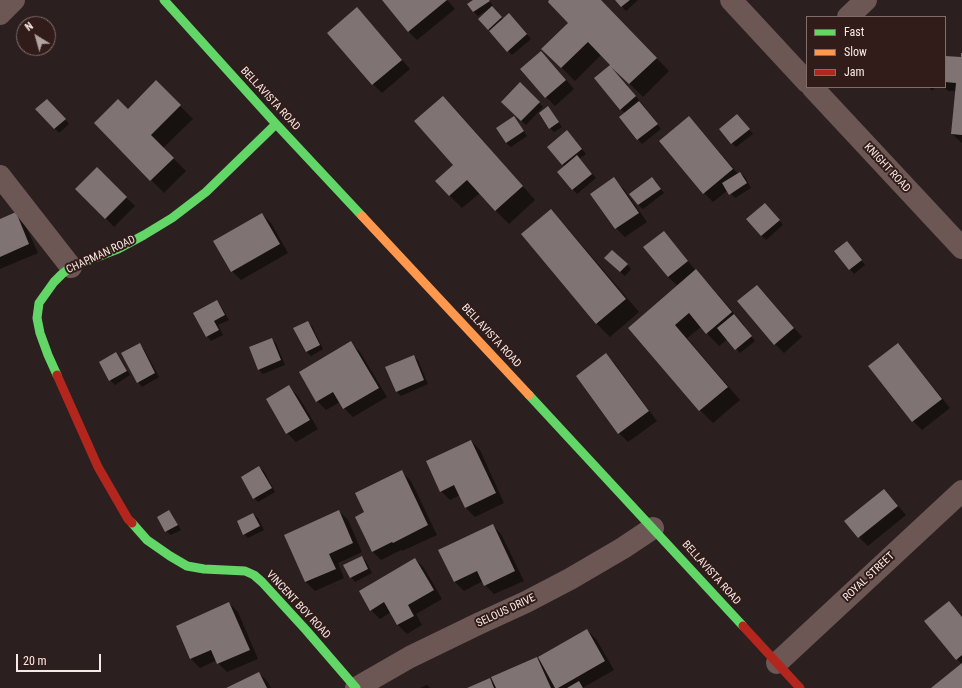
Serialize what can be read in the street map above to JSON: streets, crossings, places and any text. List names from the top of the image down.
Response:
{
  "streets": {
    "street": [
      "BELLAVISTA ROAD",
      "KNIGHT ROAD",
      "CHAPMAN ROAD",
      "ROYAL STREET",
      "VINCENT BOY ROAD",
      "SELOUS DRIVE"
    ]
  },
  "crossings": [
    ["BELLAVISTA ROAD", "CHAPMAN ROAD"],
    ["BELLAVISTA ROAD", "ROYAL STREET"],
    ["BELLAVISTA ROAD", "SELOUS DRIVE"],
    ["CHAPMAN ROAD", "VINCENT BOY ROAD"],
    ["VINCENT BOY ROAD", "SELOUS DRIVE"]
  ],
  "legend": ["Fast", "Slow", "Jam"],
  "scale_bar": "20 m",
  "north": "top left"
}
